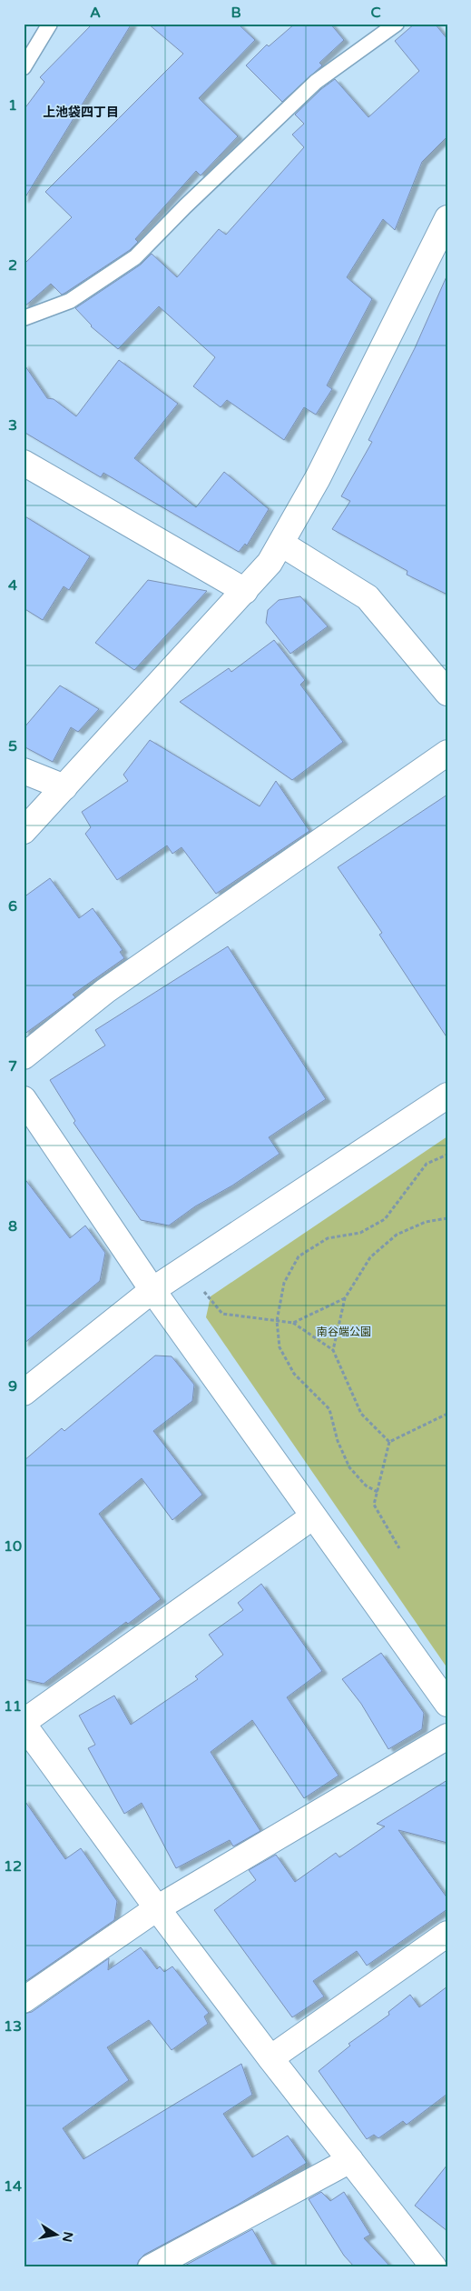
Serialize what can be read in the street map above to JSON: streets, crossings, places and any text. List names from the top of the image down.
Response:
{
  "districts": ["上池袋四丁目"],
  "parks": ["南谷端公園"],
  "north": "right",
  "grid": {
    "columns": ["A", "B", "C"],
    "rows": [
      "1",
      "2",
      "3",
      "4",
      "5",
      "6",
      "7",
      "8",
      "9",
      "10",
      "11",
      "12",
      "13",
      "14"
    ]
  }
}
